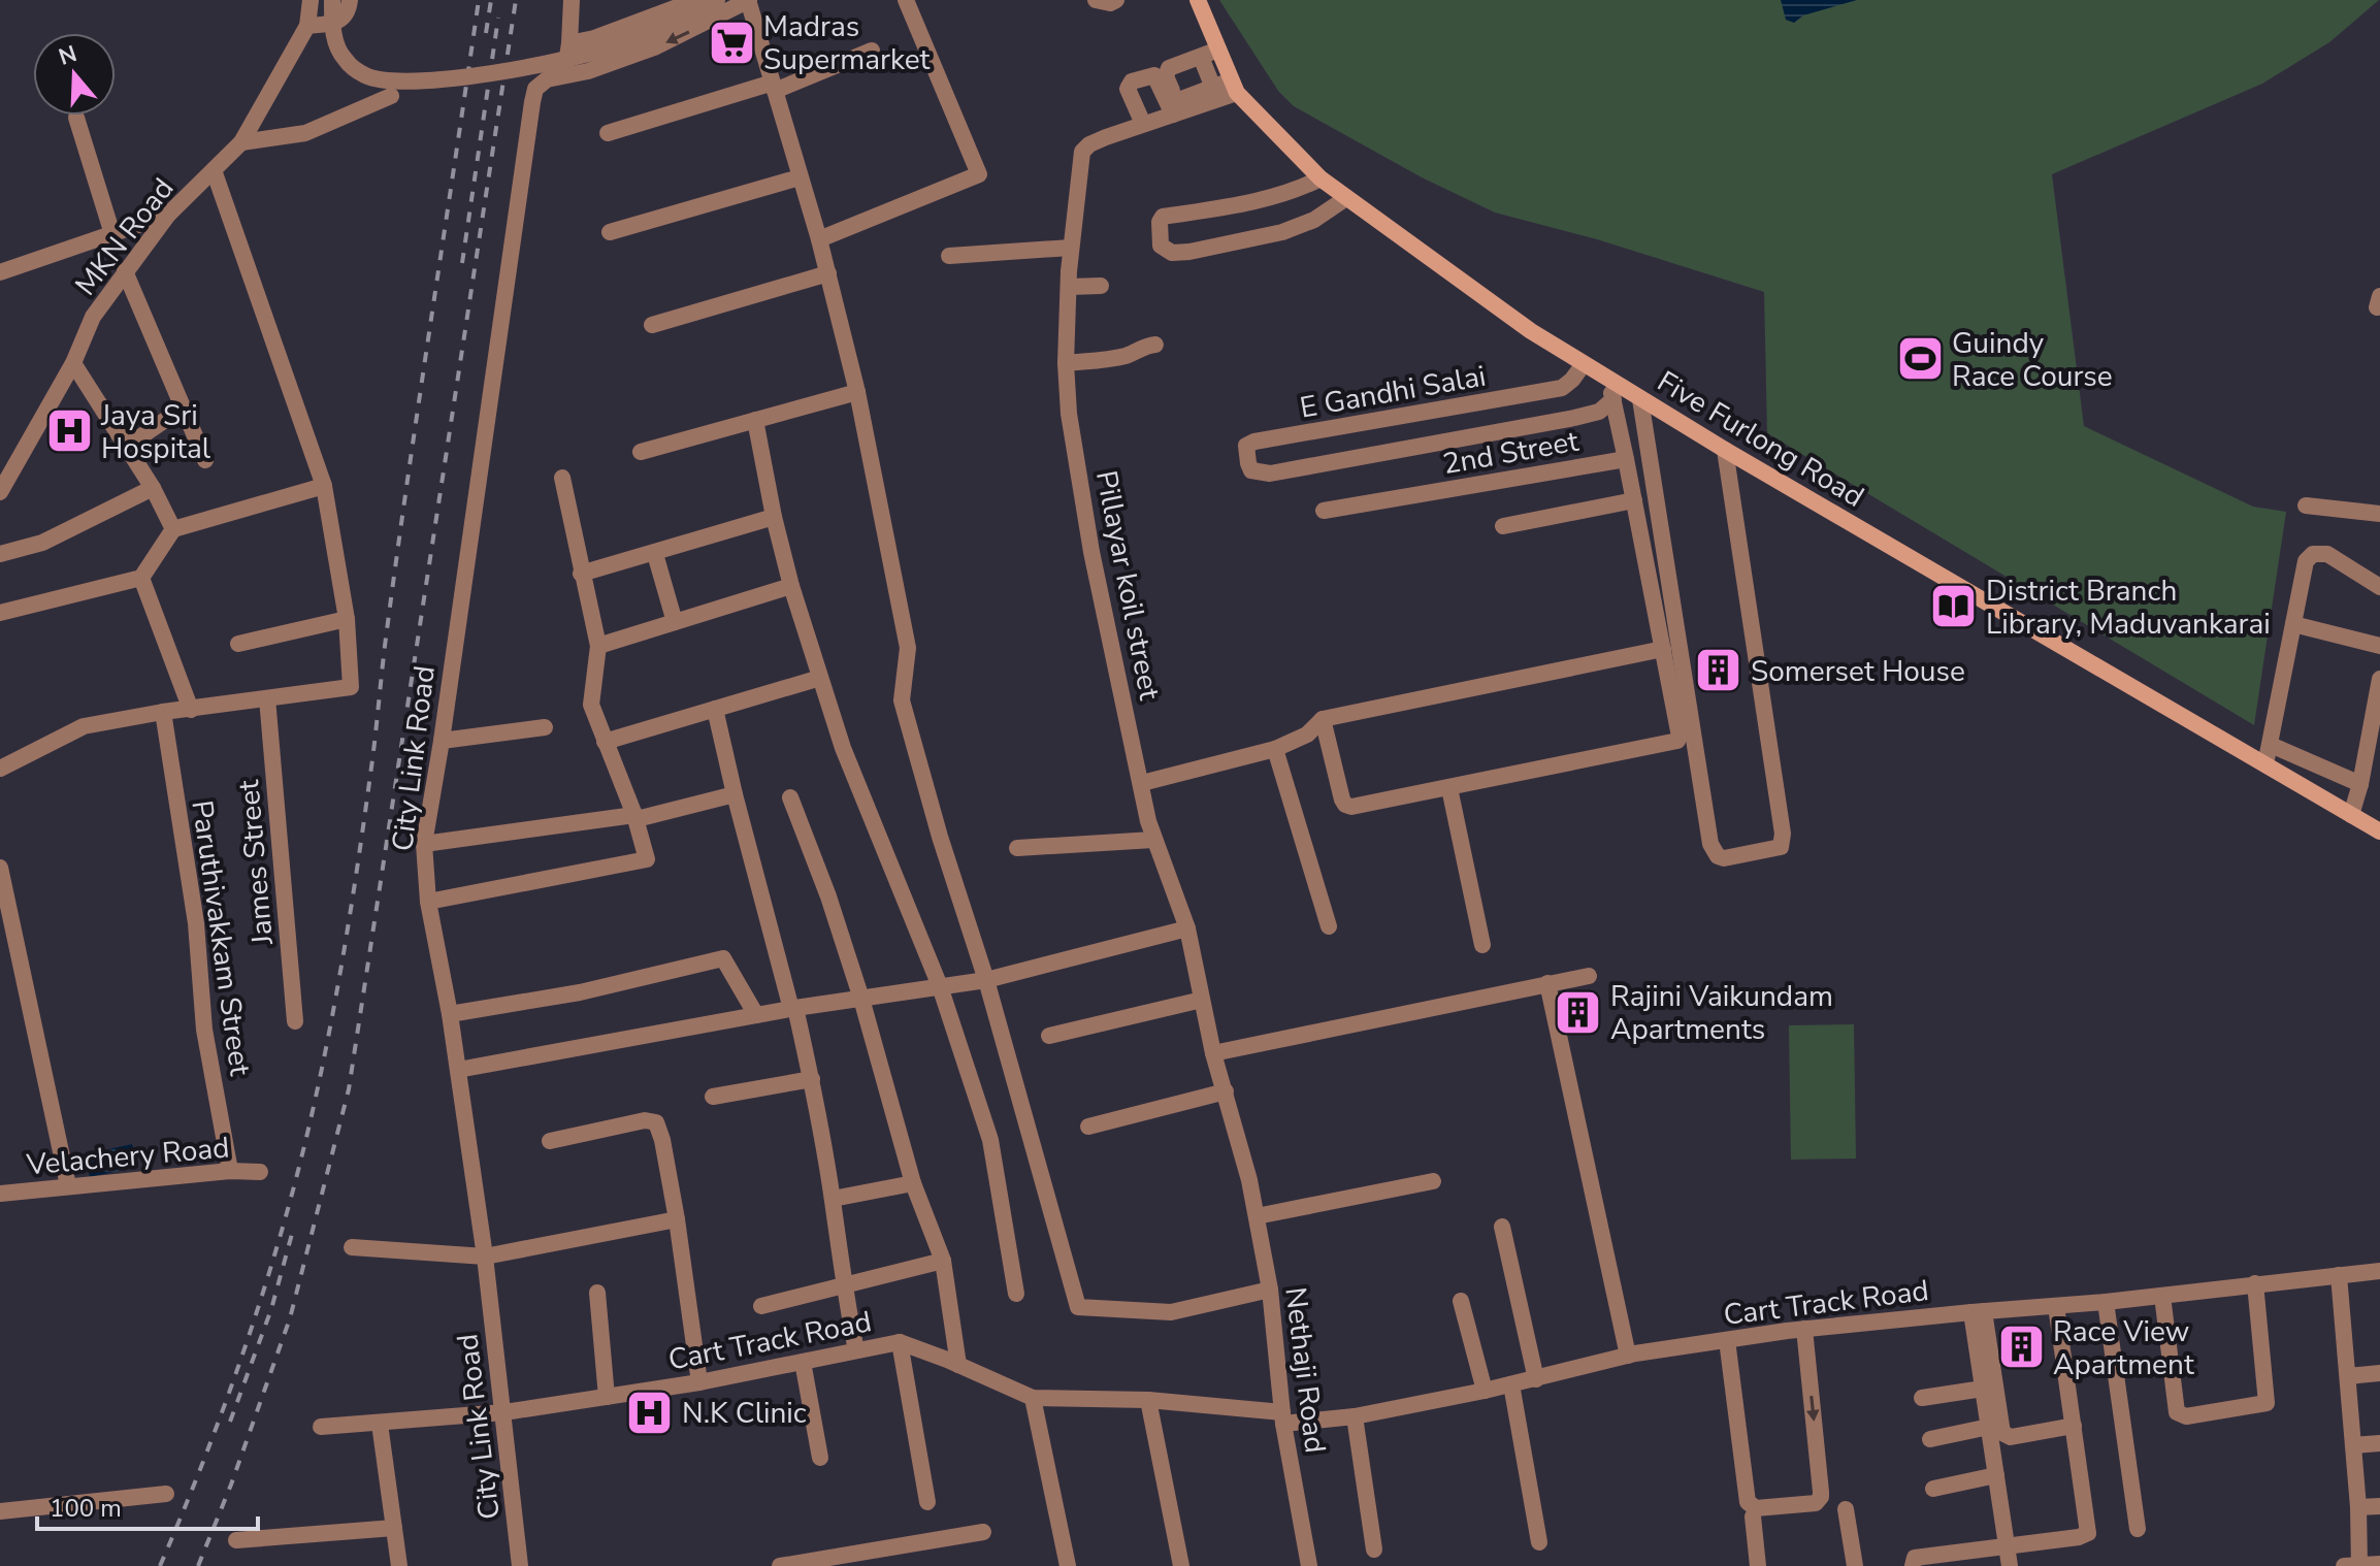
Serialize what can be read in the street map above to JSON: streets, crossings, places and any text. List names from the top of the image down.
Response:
{
  "streets": {
    "main road": ["Five Furlong Road"],
    "street": [
      "MKN Road",
      "E Gandhi Salai",
      "2nd Street",
      "Pillayar koil street",
      "City Link Road",
      "James Street",
      "Paruthivakkam Street",
      "Velachery Road",
      "Cart Track Road",
      "Nethaji Road"
    ]
  },
  "crossings": [
    ["Five Furlong Road", "2nd Street"],
    ["Five Furlong Road", "Pillayar koil street"],
    ["Pillayar koil street", "Nethaji Road"],
    ["City Link Road", "Cart Track Road"],
    ["Paruthivakkam Street", "Velachery Road"],
    ["Cart Track Road", "Nethaji Road"]
  ],
  "places": {
    "supermarket": ["Madras Supermarket"],
    "sports": ["Guindy Race Course"],
    "hospital": ["Jaya Sri Hospital", "N.K Clinic"],
    "library": ["District Branch Library, Maduvankarai"],
    "building": ["Somerset House", "Rajini Vaikundam Apartments", "Race View Apartment"]
  },
  "scale_bar": "100 m",
  "north": "top"
}
